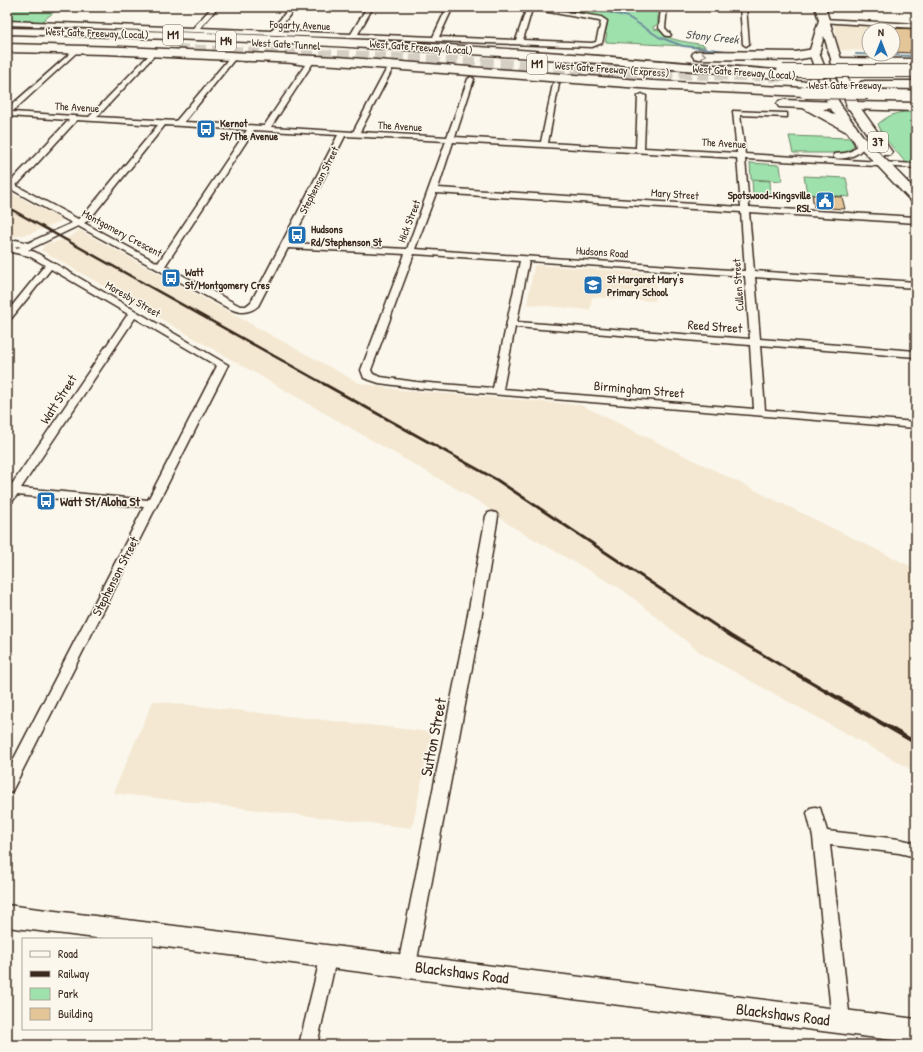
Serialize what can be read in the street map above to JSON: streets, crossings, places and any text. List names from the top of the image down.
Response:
{
  "streets": {
    "highway": [
      "West Gate Freeway (Local)",
      "M1",
      "M4",
      "West Gate Tunnel",
      "West Gate Freeway (Express)",
      "West Gate Freeway"
    ],
    "main road": ["37", "Blackshaws Road"],
    "street": [
      "Fogarty Avenue",
      "The Avenue",
      "Stephenson Street",
      "Mary Street",
      "Hick Street",
      "Montgomery Crescent",
      "Hudsons Road",
      "Cullen Street",
      "Moresby Street",
      "Reed Street",
      "Birmingham Street",
      "Watt Street",
      "Sutton Street"
    ]
  },
  "crossings": [
    ["West Gate Freeway (Local)", "M1"],
    ["West Gate Freeway (Local)", "West Gate Freeway (Express)"],
    ["West Gate Freeway (Local)", "West Gate Freeway"],
    ["M1", "West Gate Freeway (Express)"],
    ["M1", "West Gate Freeway"],
    ["West Gate Freeway (Express)", "West Gate Freeway"],
    ["The Avenue", "37"],
    ["The Avenue", "Stephenson Street"],
    ["The Avenue", "Hick Street"],
    ["The Avenue", "Cullen Street"],
    ["Stephenson Street", "Montgomery Crescent"],
    ["Stephenson Street", "Hudsons Road"],
    ["Stephenson Street", "Moresby Street"],
    ["Mary Street", "Hick Street"],
    ["Mary Street", "Cullen Street"],
    ["Hick Street", "Hudsons Road"],
    ["Hick Street", "Birmingham Street"],
    ["Hudsons Road", "Cullen Street"],
    ["Cullen Street", "Reed Street"],
    ["Cullen Street", "Birmingham Street"],
    ["Moresby Street", "Watt Street"],
    ["Sutton Street", "Blackshaws Road"]
  ],
  "water": ["Stony Creek"],
  "places": {
    "bus stop": [
      "Kernot St/The Avenue",
      "Hudsons Rd/Stephenson St",
      "Watt St/Montgomery Cres",
      "Watt St/Aloha St"
    ],
    "public building": ["Spotswood-Kingsville RSL"],
    "school or university": ["St Margaret Mary's Primary School"]
  },
  "legend": [
    "Road",
    "Railway",
    "Park",
    "Building"
  ],
  "north": "top"
}
